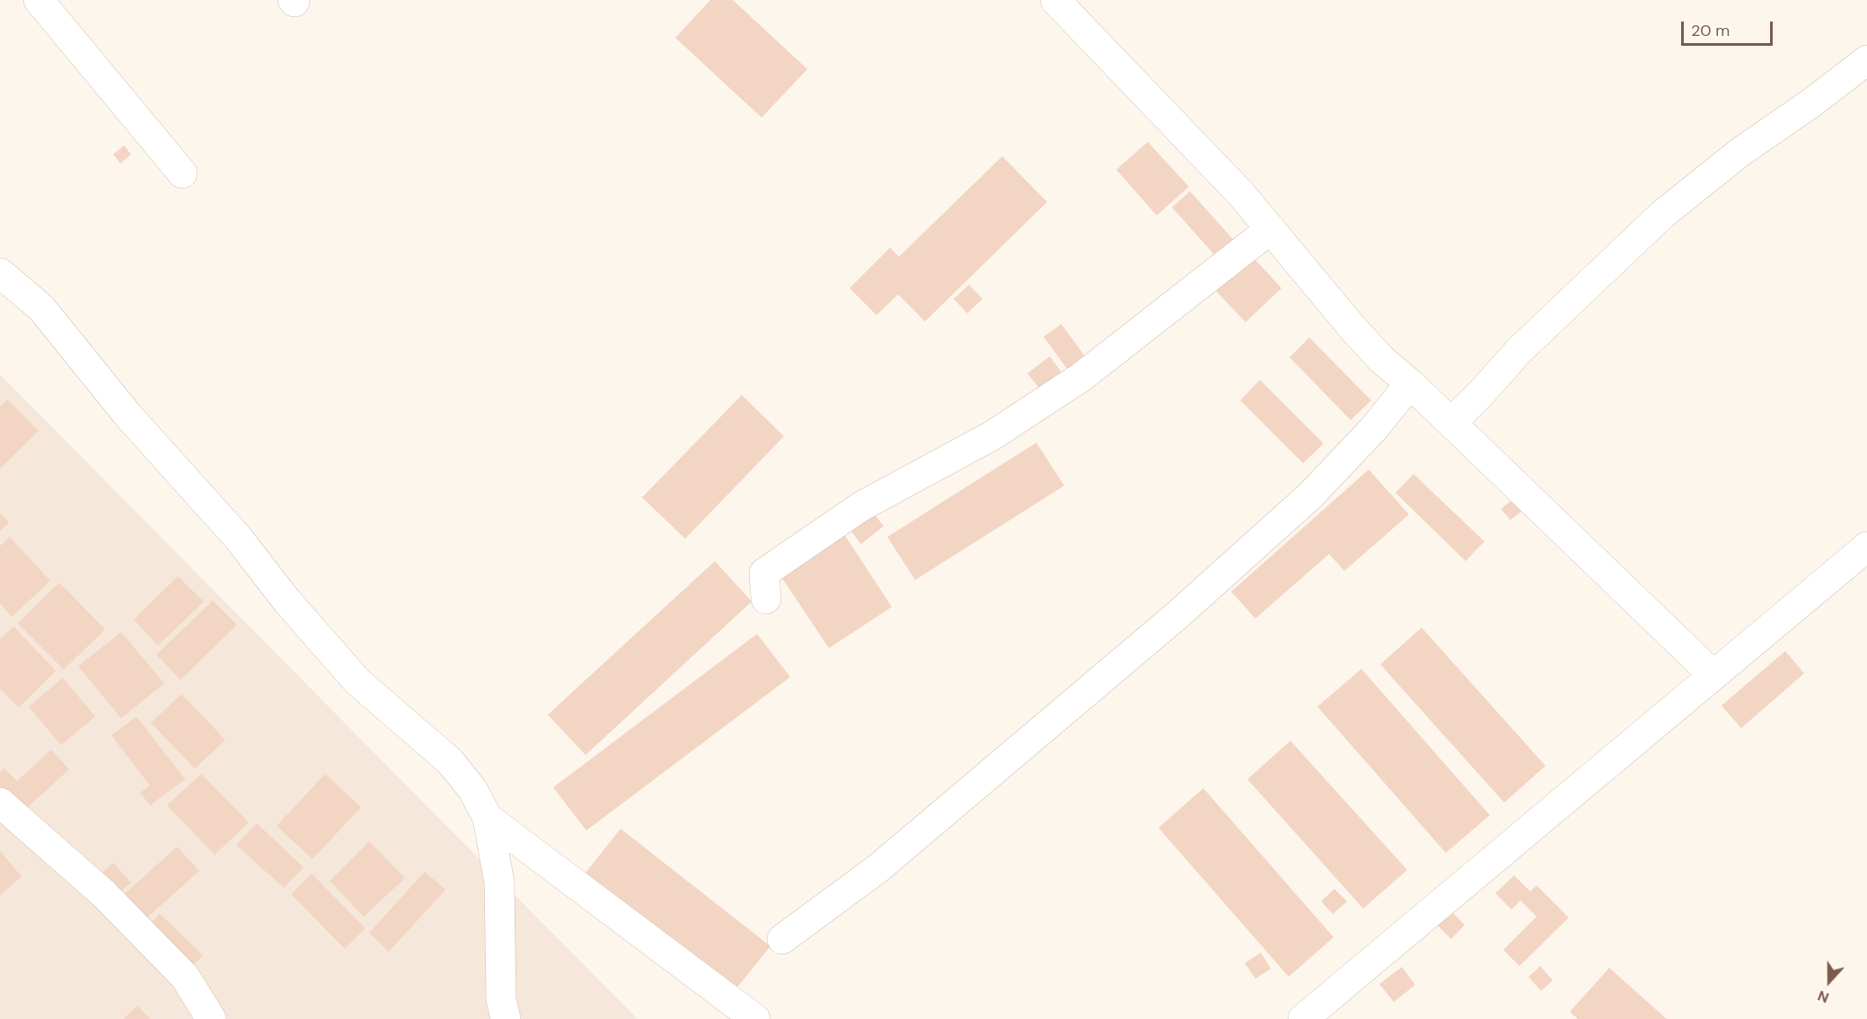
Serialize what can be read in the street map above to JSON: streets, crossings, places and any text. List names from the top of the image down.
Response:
{
  "scale_bar": "20 m",
  "north": "bottom"
}
